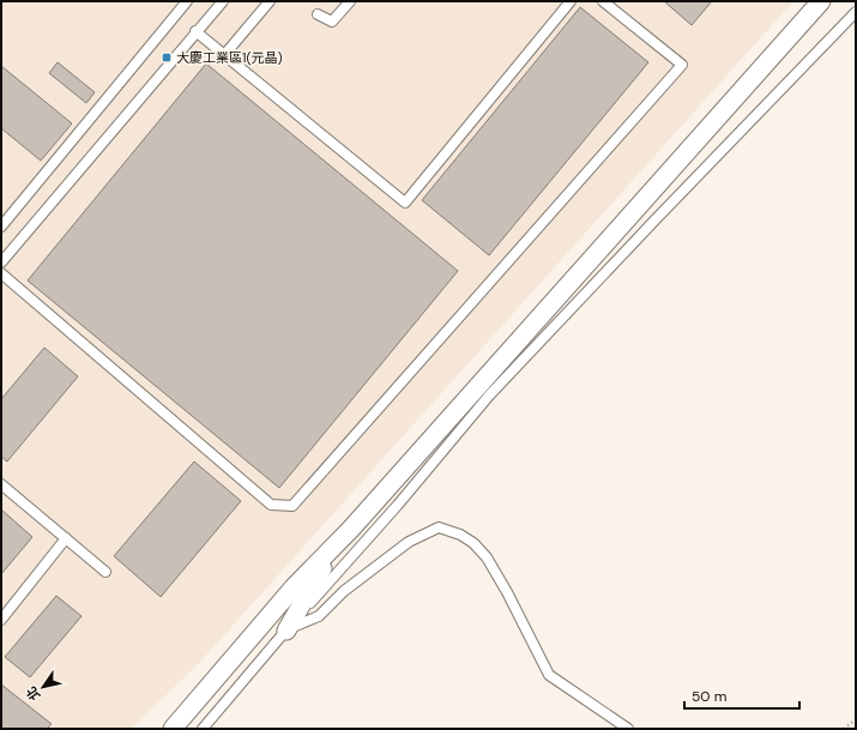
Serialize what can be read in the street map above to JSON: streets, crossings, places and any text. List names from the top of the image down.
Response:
{
  "places": {
    "transit": ["大慶工業區1(元晶)"]
  },
  "scale_bar": "50 m",
  "north": "bottom left"
}
